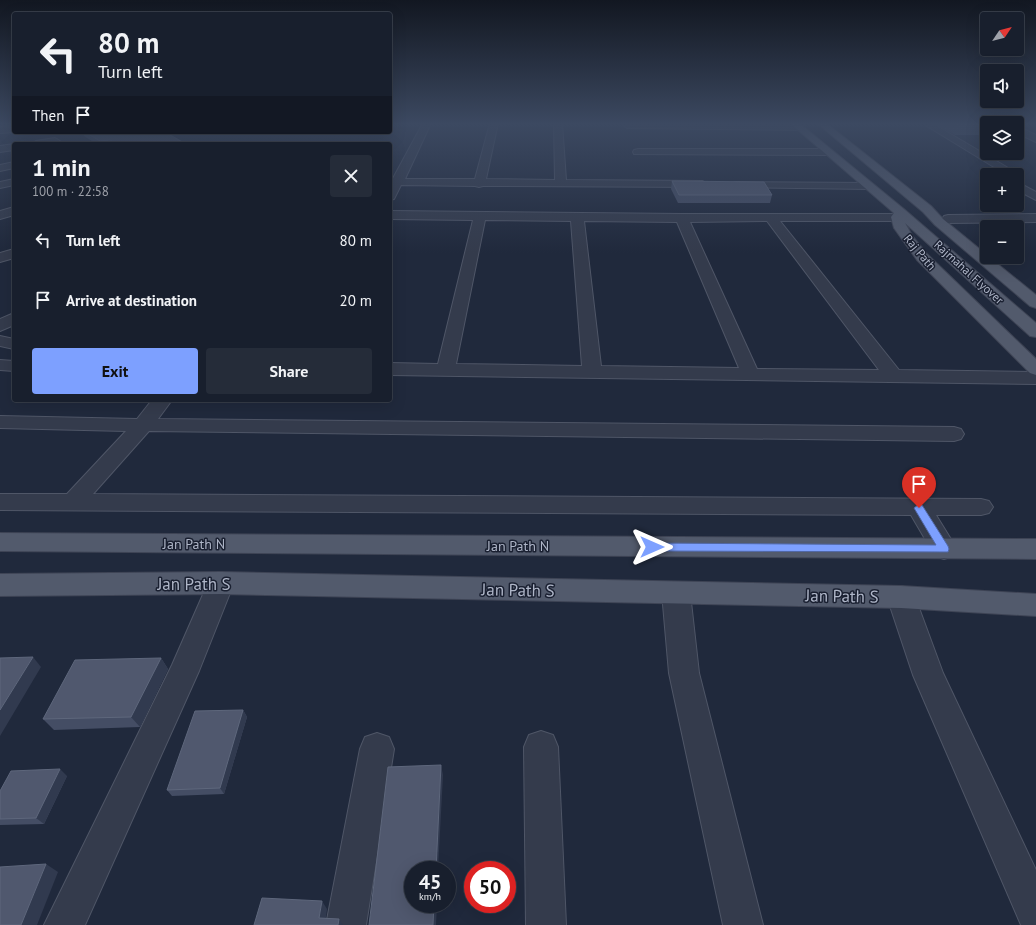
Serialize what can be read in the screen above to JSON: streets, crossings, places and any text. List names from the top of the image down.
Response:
{
  "streets": {
    "main road": [
      "Raj Path",
      "Rajmahal Flyover",
      "Jan Path N",
      "Jan Path S"
    ]
  },
  "crossings": [
    ["Raj Path", "Rajmahal Flyover"]
  ],
  "north": "top right",
  "page": {
    "map_buttons": ["+", "−"],
    "turn": ["80 m", "Turn left"],
    "then": "Then",
    "heading": ["1 min", "100 m · 22:58"],
    "list": [
      {
        "name": "Turn left",
        "value": "80 m"
      },
      {
        "name": "Arrive at destination",
        "value": "20 m"
      }
    ],
    "buttons": ["Exit", "Share"],
    "speed": "45 km/h",
    "limit": "50"
  }
}
